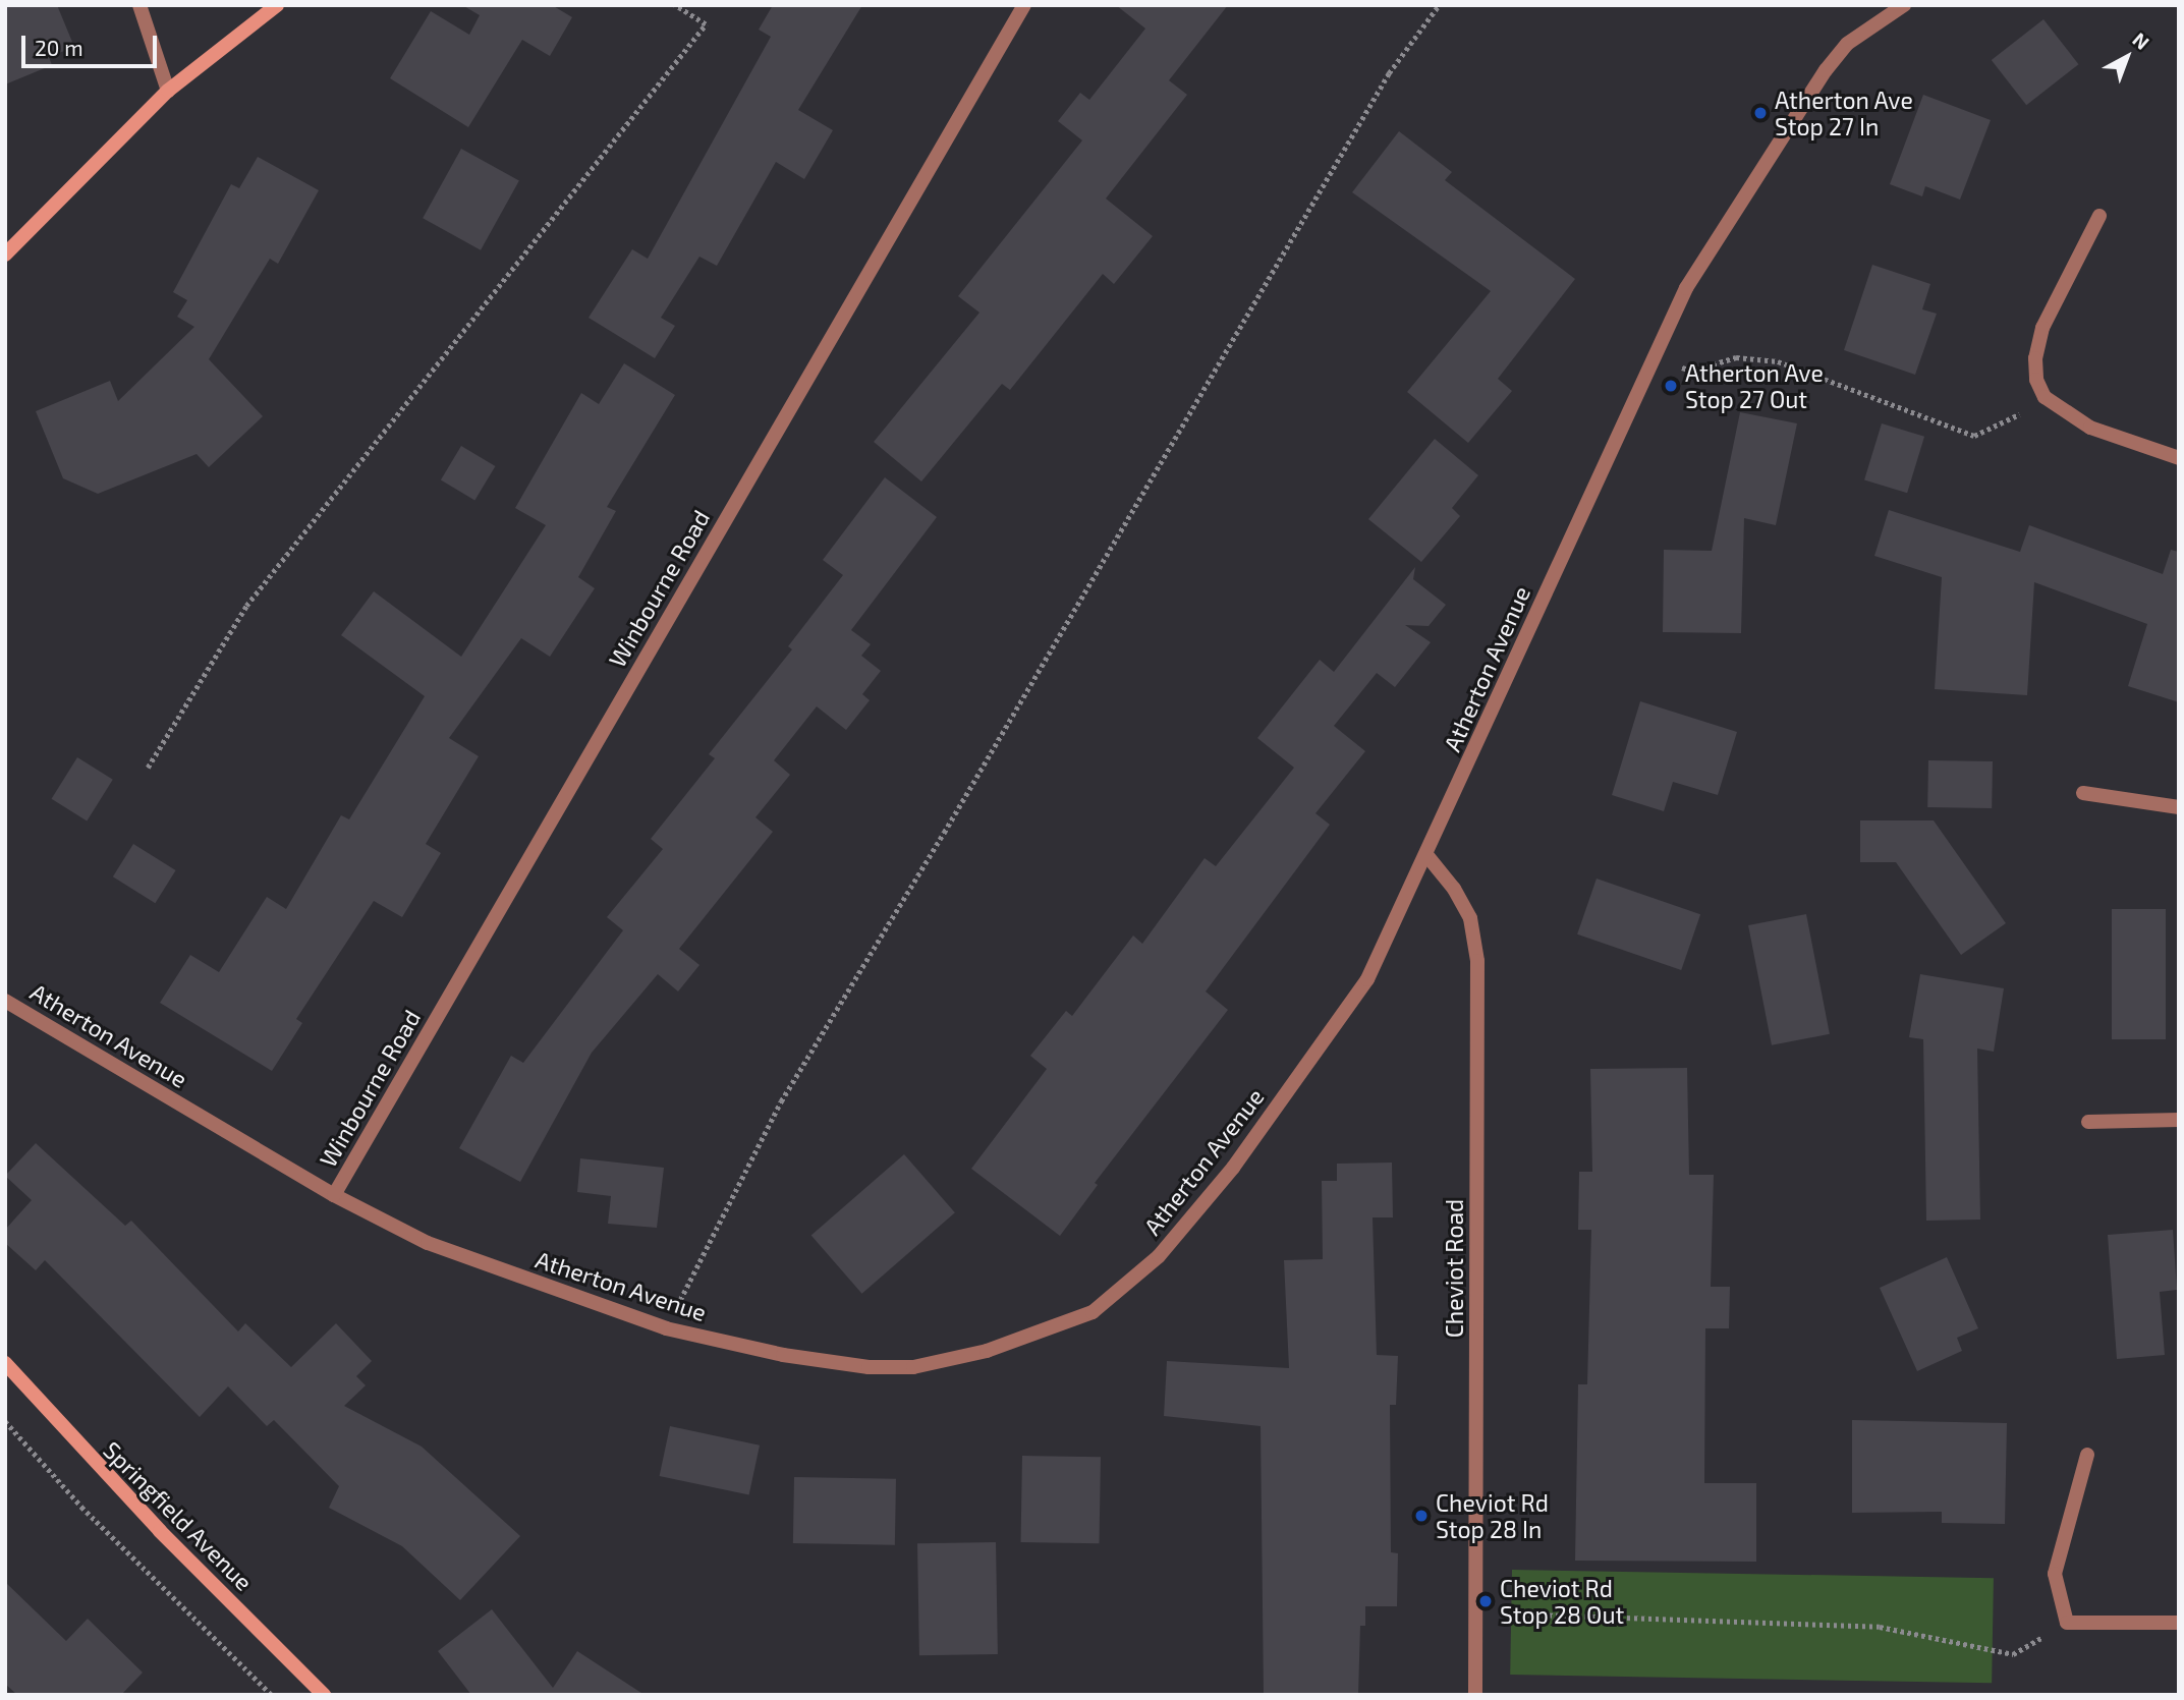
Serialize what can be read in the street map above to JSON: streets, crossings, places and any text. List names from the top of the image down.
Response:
{
  "streets": {
    "street": [
      "Winbourne Road",
      "Atherton Avenue",
      "Cheviot Road",
      "Springfield Avenue"
    ]
  },
  "crossings": [
    ["Winbourne Road", "Atherton Avenue"],
    ["Atherton Avenue", "Cheviot Road"]
  ],
  "places": [
    "Atherton Ave Stop 27 In",
    "Atherton Ave Stop 27 Out",
    "Cheviot Rd Stop 28 In",
    "Cheviot Rd Stop 28 Out"
  ],
  "scale_bar": "20 m",
  "north": "top right"
}
